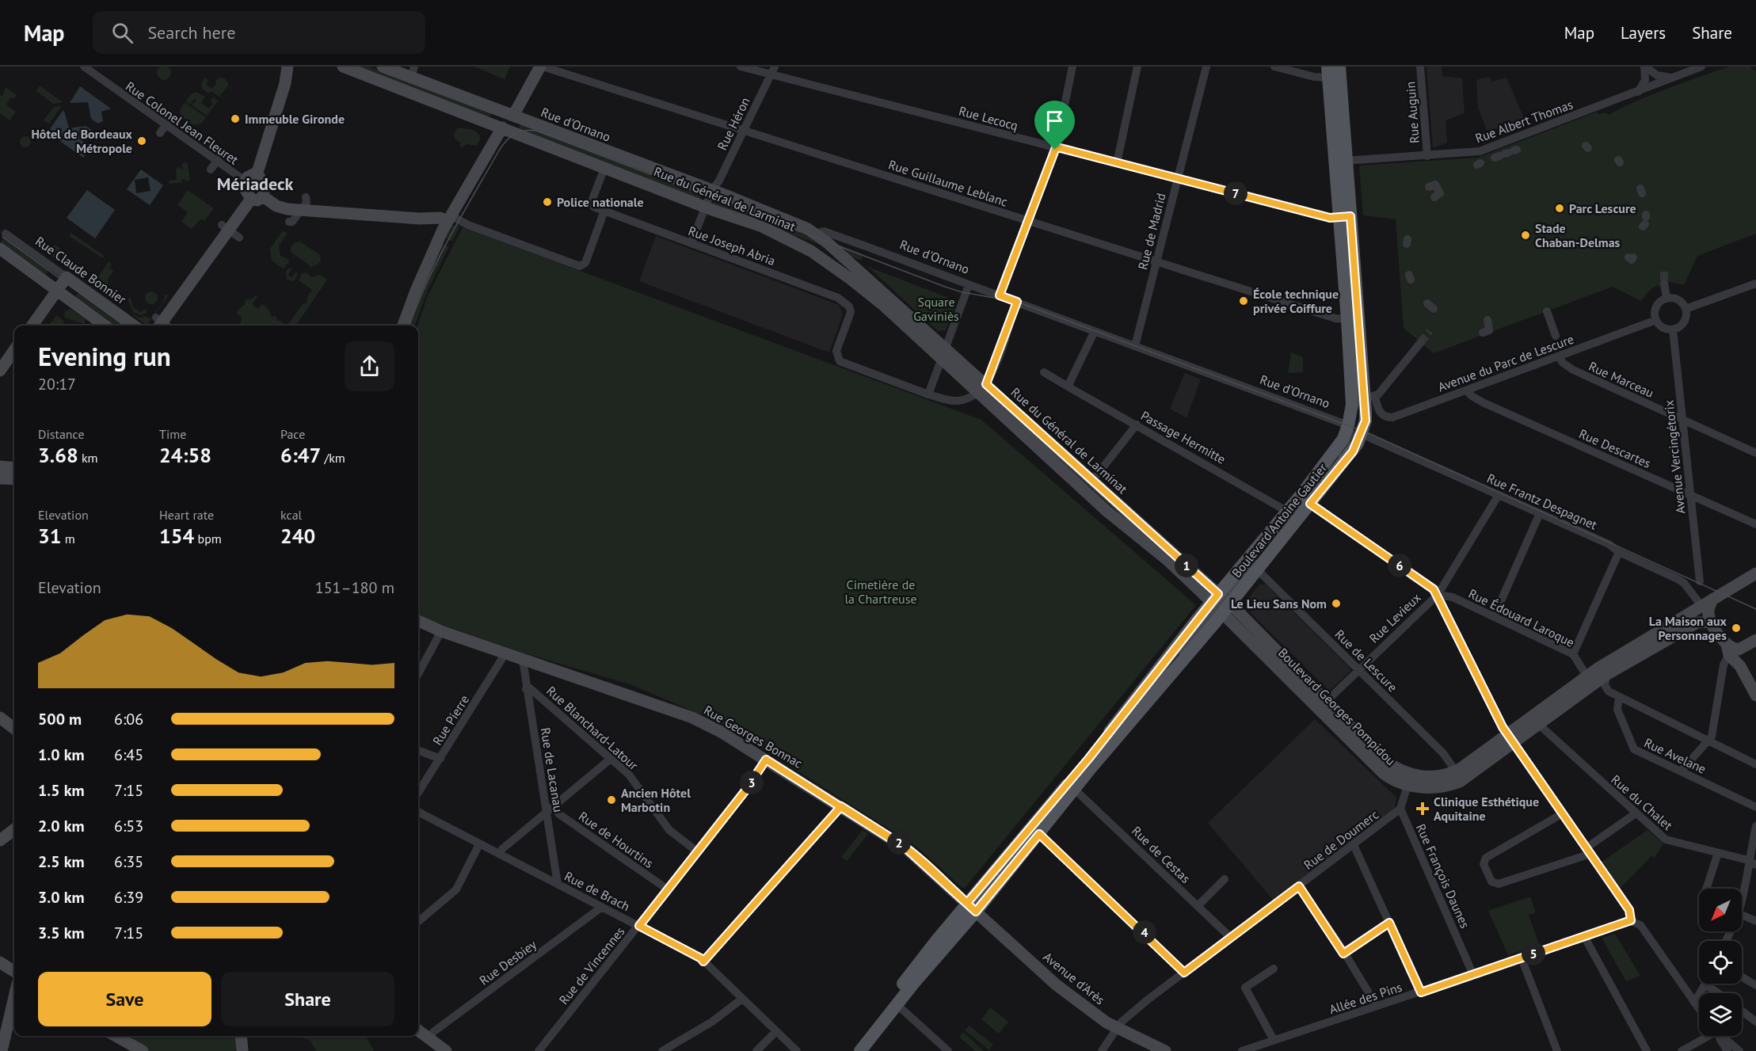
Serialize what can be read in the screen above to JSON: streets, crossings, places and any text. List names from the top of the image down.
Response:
{
  "streets": {
    "main road": [
      "Rue d'Ornano",
      "Rue du Général de Larminat",
      "Rue Claude Bonnier",
      "Boulevard Antoine Gautier",
      "Boulevard Georges Pompidou",
      "Rue Georges Bonnac",
      "Avenue d'Arès"
    ],
    "street": [
      "Rue Auguin",
      "Rue Lecocq",
      "Rue Albert Thomas",
      "Rue Colonel Jean Fleuret",
      "Rue Héron",
      "Rue Guillaume Leblanc",
      "Rue de Madrid",
      "Rue Joseph Abria",
      "Avenue du Parc de Lescure",
      "Rue Marceau",
      "Passage Hermitte",
      "Rue Descartes",
      "Avenue Vercingétorix",
      "Rue Frantz Despagnet",
      "Rue Levieux",
      "Rue Édouard Laroque",
      "Rue de Lescure",
      "Rue Pierre",
      "Rue Blanchard-Latour",
      "Rue Avelane",
      "Rue de Lacanau",
      "Rue du Chalet",
      "Rue de Hourtins",
      "Rue de Doumerc",
      "Rue de Cestas",
      "Rue François Daunes",
      "Rue de Brach",
      "Rue Desbiey",
      "Rue de Vincennes",
      "Allée des Pins"
    ]
  },
  "crossings": [
    ["Rue Auguin", "Rue Albert Thomas"],
    ["Rue Lecocq", "Rue Héron"],
    ["Rue Lecocq", "Rue de Madrid"],
    ["Rue Lecocq", "Boulevard Antoine Gautier"],
    ["Rue Héron", "Rue d'Ornano"],
    ["Rue Héron", "Rue Guillaume Leblanc"],
    ["Rue Héron", "Rue du Général de Larminat"],
    ["Rue d'Ornano", "Rue du Général de Larminat"],
    ["Rue d'Ornano", "Rue de Madrid"],
    ["Rue d'Ornano", "Boulevard Antoine Gautier"],
    ["Rue Guillaume Leblanc", "Rue de Madrid"],
    ["Rue du Général de Larminat", "Boulevard Antoine Gautier"],
    ["Rue du Général de Larminat", "Boulevard Georges Pompidou"],
    ["Avenue du Parc de Lescure", "Rue Marceau"],
    ["Avenue du Parc de Lescure", "Rue Descartes"],
    ["Avenue du Parc de Lescure", "Avenue Vercingétorix"],
    ["Avenue du Parc de Lescure", "Boulevard Antoine Gautier"],
    ["Rue Marceau", "Avenue Vercingétorix"],
    ["Passage Hermitte", "Boulevard Antoine Gautier"],
    ["Rue Descartes", "Avenue Vercingétorix"],
    ["Rue Frantz Despagnet", "Boulevard Antoine Gautier"],
    ["Rue Frantz Despagnet", "Rue Levieux"],
    ["Rue Frantz Despagnet", "Boulevard Georges Pompidou"],
    ["Boulevard Antoine Gautier", "Rue de Lescure"],
    ["Boulevard Antoine Gautier", "Boulevard Georges Pompidou"],
    ["Boulevard Antoine Gautier", "Rue Georges Bonnac"],
    ["Boulevard Antoine Gautier", "Rue de Cestas"],
    ["Boulevard Antoine Gautier", "Avenue d'Arès"],
    ["Rue Levieux", "Rue Édouard Laroque"],
    ["Rue Levieux", "Rue de Lescure"],
    ["Rue Levieux", "Boulevard Georges Pompidou"],
    ["Rue Édouard Laroque", "Boulevard Georges Pompidou"],
    ["Rue de Lescure", "Boulevard Georges Pompidou"],
    ["Boulevard Georges Pompidou", "Rue du Chalet"],
    ["Rue Pierre", "Rue Georges Bonnac"],
    ["Rue Blanchard-Latour", "Rue de Lacanau"],
    ["Rue Blanchard-Latour", "Rue de Vincennes"],
    ["Rue Georges Bonnac", "Rue de Lacanau"],
    ["Rue Georges Bonnac", "Rue de Vincennes"],
    ["Rue Georges Bonnac", "Avenue d'Arès"],
    ["Rue de Lacanau", "Rue de Hourtins"],
    ["Rue de Lacanau", "Rue de Brach"],
    ["Rue de Hourtins", "Rue de Vincennes"],
    ["Rue de Doumerc", "Rue de Cestas"],
    ["Rue de Doumerc", "Rue François Daunes"],
    ["Rue de Doumerc", "Avenue d'Arès"],
    ["Rue François Daunes", "Allée des Pins"],
    ["Rue de Brach", "Rue Desbiey"],
    ["Rue de Brach", "Rue de Vincennes"]
  ],
  "districts": ["Mériadeck"],
  "parks": ["Square Gaviniès", "Cimetière de la Chartreuse"],
  "places": {
    "other": [
      "Immeuble Gironde",
      "Hôtel de Bordeaux Métropole",
      "Police nationale",
      "Parc Lescure",
      "Stade Chaban-Delmas",
      "École technique privée Coiffure",
      "Le Lieu Sans Nom",
      "La Maison aux Personnages",
      "Ancien Hôtel Marbotin"
    ],
    "health": ["Clinique Esthétique Aquitaine"]
  },
  "north": "bottom left",
  "page": {
    "header": "Map",
    "search": "Search here",
    "nav": ["Map", "Layers", "Share"],
    "pins": [
      "7",
      "1",
      "6",
      "3",
      "2",
      "4",
      "5"
    ],
    "heading": ["Evening run", "20:17"],
    "stats": [
      ["Distance", "3.68 km"],
      ["Time", "24:58"],
      ["Pace", "6:47 /km"],
      ["Elevation", "31 m"],
      ["Heart rate", "154 bpm"],
      ["kcal", "240"]
    ],
    "chart": ["Elevation", "151–180 m"],
    "list": [
      {
        "name": "500 m",
        "note": "6:06"
      },
      {
        "name": "1.0 km",
        "note": "6:45"
      },
      {
        "name": "1.5 km",
        "note": "7:15"
      },
      {
        "name": "2.0 km",
        "note": "6:53"
      },
      {
        "name": "2.5 km",
        "note": "6:35"
      },
      {
        "name": "3.0 km",
        "note": "6:39"
      },
      {
        "name": "3.5 km",
        "note": "7:15"
      }
    ],
    "buttons": ["Save", "Share"]
  }
}
